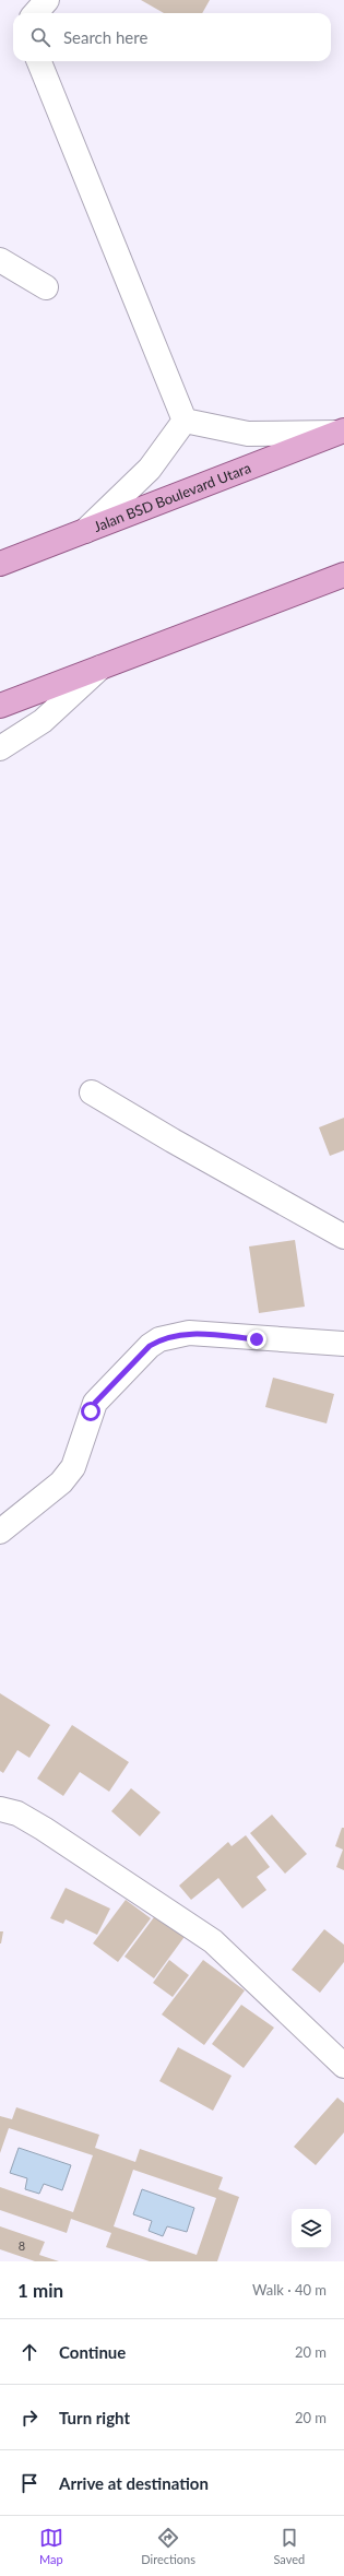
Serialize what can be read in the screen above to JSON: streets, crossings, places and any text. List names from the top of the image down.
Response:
{
  "streets": {
    "main road": ["Jalan BSD Boulevard Utara"]
  },
  "house_numbers": ["8"],
  "page": {
    "search": "Search here",
    "heading": ["1 min", "Walk · 40 m"],
    "list": [
      ["Continue", "20 m"],
      ["Turn right", "20 m"],
      "Arrive at destination"
    ],
    "nav": ["Map", "Directions", "Saved"]
  }
}
